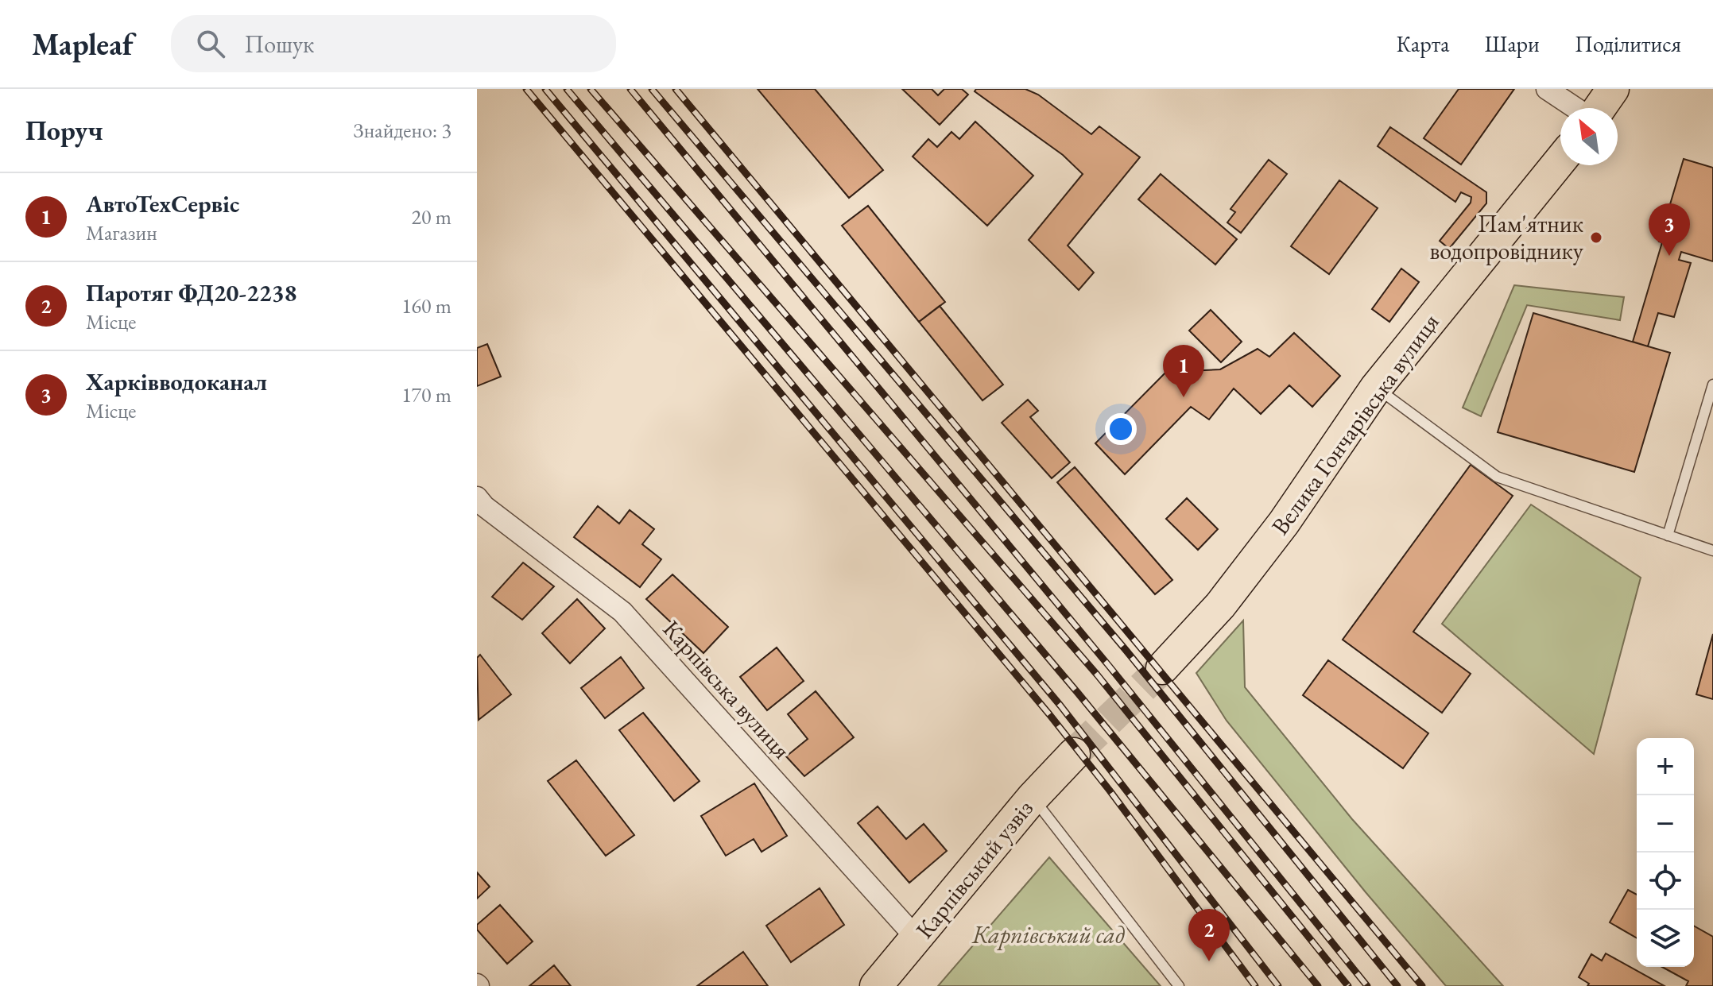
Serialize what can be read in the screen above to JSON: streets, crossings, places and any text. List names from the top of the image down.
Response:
{
  "streets": {
    "main road": ["Велика Гончарівська вулиця", "Карпівський узвіз"],
    "street": ["Карпівська вулиця"]
  },
  "crossings": [
    ["Карпівська вулиця", "Карпівський узвіз"]
  ],
  "parks": ["Карпівський сад"],
  "places": ["Пам'ятник водопровіднику"],
  "north": "top left",
  "page": {
    "header": "Mapleaf",
    "search": "Пошук",
    "nav": ["Карта", "Шари", "Поділитися"],
    "heading": ["Поруч", "Знайдено: 3"],
    "list": [
      {
        "mark": "1",
        "name": "АвтоТехСервіс",
        "note": "Магазин",
        "value": "20 m"
      },
      {
        "mark": "2",
        "name": "Паротяг ФД20-2238",
        "note": "Місце",
        "value": "160 m"
      },
      {
        "mark": "3",
        "name": "Харківводоканал",
        "note": "Місце",
        "value": "170 m"
      }
    ],
    "pins": ["3", "1", "2"],
    "map_buttons": ["+", "−"]
  }
}
